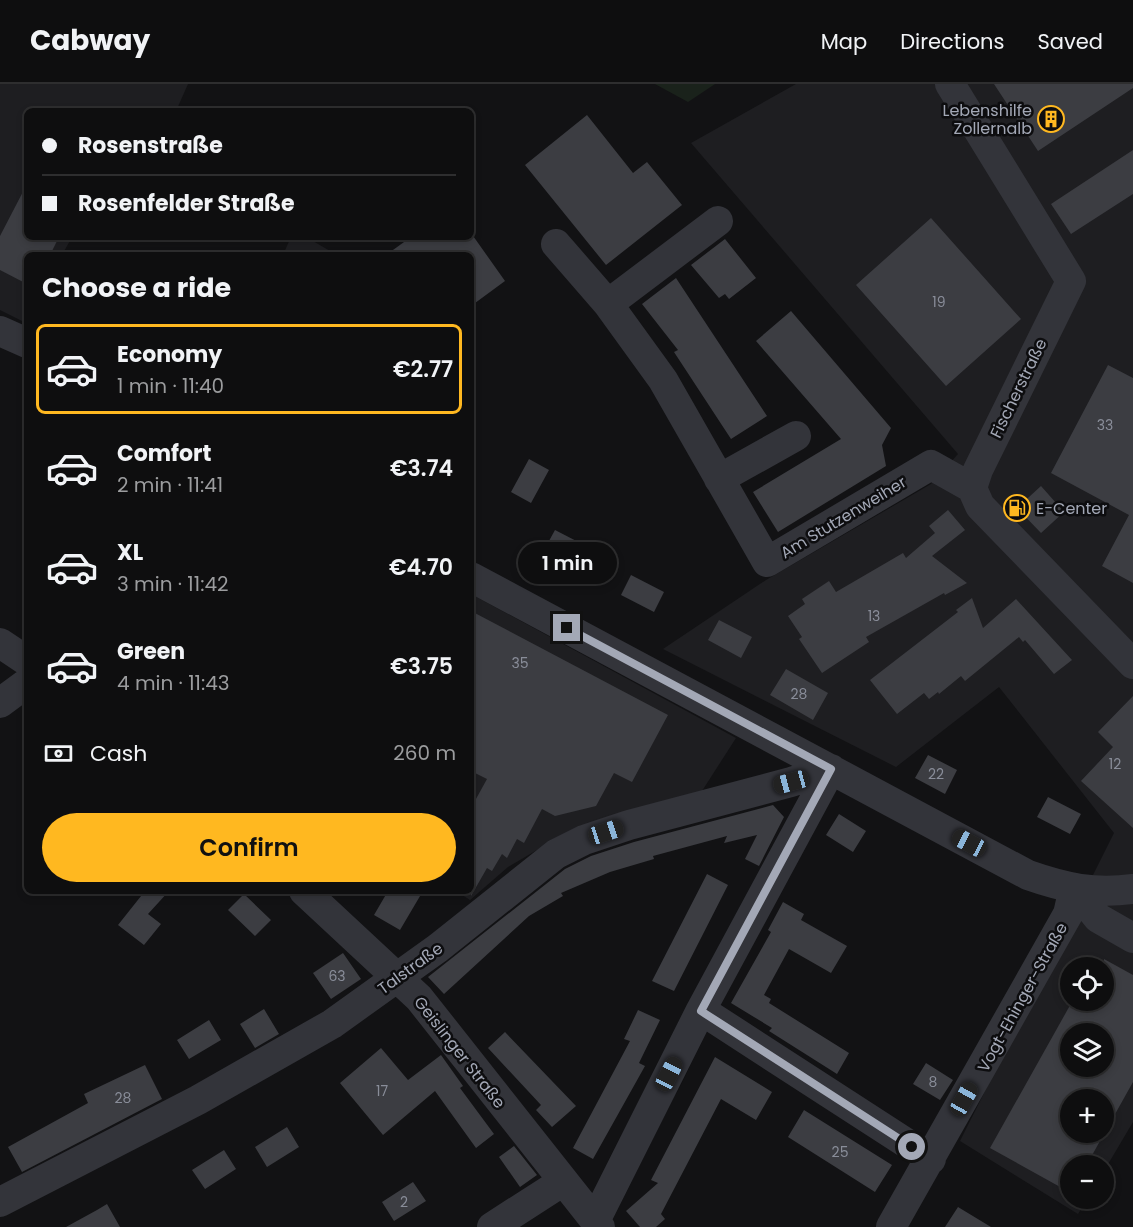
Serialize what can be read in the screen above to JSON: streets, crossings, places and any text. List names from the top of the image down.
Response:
{
  "streets": {
    "street": [
      "Fischerstraße",
      "Am Stutzenweiher",
      "Talstraße",
      "Vogt-Ehinger-Straße",
      "Geislinger Straße"
    ]
  },
  "crossings": [
    ["Fischerstraße", "Am Stutzenweiher"],
    ["Talstraße", "Geislinger Straße"]
  ],
  "places": {
    "building": ["Lebenshilfe Zollernalb"],
    "fuel station": ["E-Center"]
  },
  "house_numbers": [
    "19",
    "33",
    "13",
    "35",
    "28",
    "12",
    "22",
    "63",
    "8",
    "17",
    "28",
    "25",
    "2"
  ],
  "page": {
    "header": "Cabway",
    "nav": ["Map", "Directions", "Saved"],
    "banner": ["Rosenstraße", "Rosenfelder Straße"],
    "heading": "Choose a ride",
    "list": [
      {
        "name": "Economy",
        "note": "1 min · 11:40",
        "value": "€2.77"
      },
      {
        "name": "Comfort",
        "note": "2 min · 11:41",
        "value": "€3.74"
      },
      {
        "name": "XL",
        "note": "3 min · 11:42",
        "value": "€4.70"
      },
      {
        "name": "Green",
        "note": "4 min · 11:43",
        "value": "€3.75"
      }
    ],
    "bubble": "1 min",
    "pay": ["Cash", "260 m"],
    "buttons": "Confirm",
    "map_buttons": ["+", "−"]
  }
}
